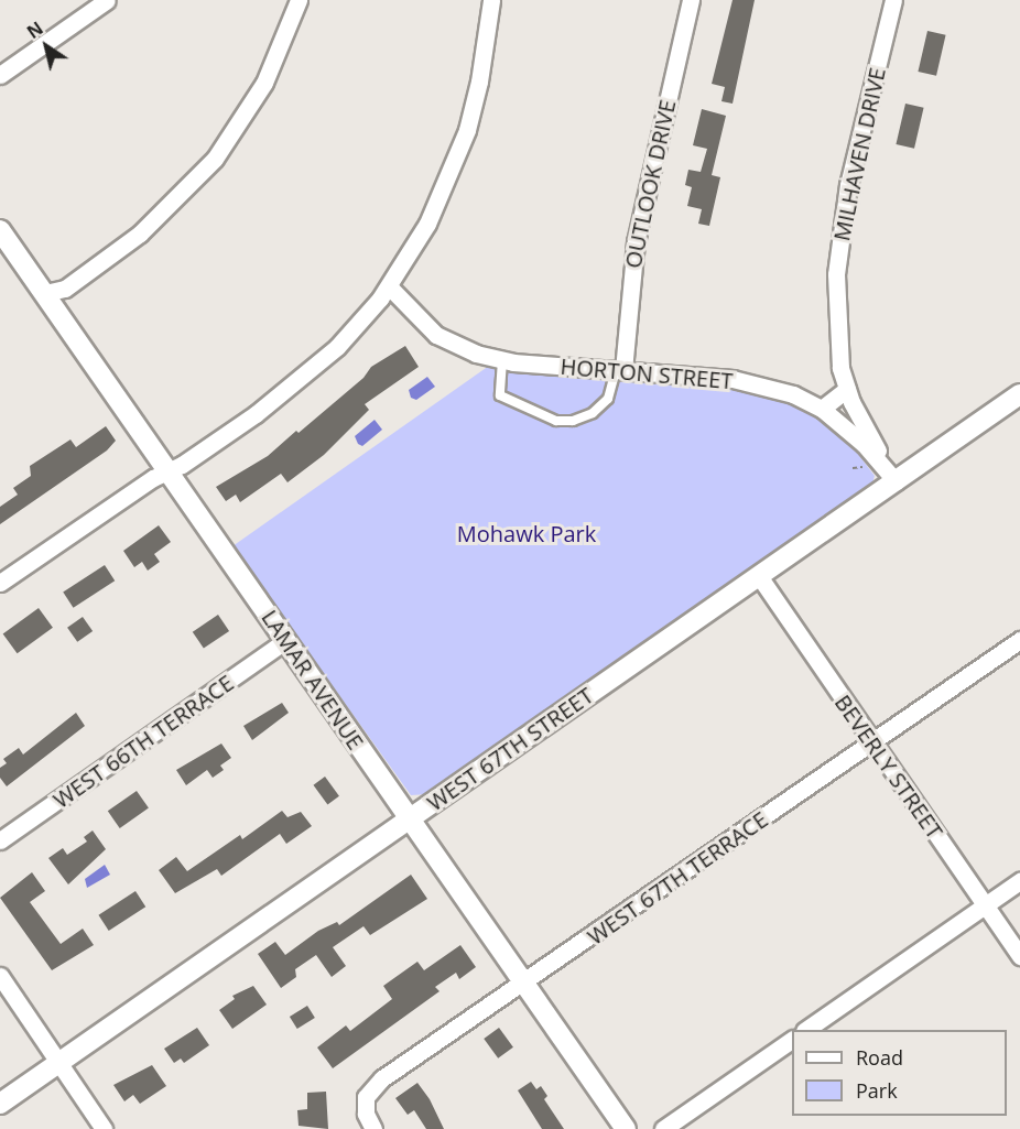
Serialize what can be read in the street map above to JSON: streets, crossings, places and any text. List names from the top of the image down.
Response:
{
  "streets": {
    "street": [
      "MILHAVEN DRIVE",
      "OUTLOOK DRIVE",
      "HORTON STREET",
      "LAMAR AVENUE",
      "WEST 66TH TERRACE",
      "WEST 67TH STREET",
      "BEVERLY STREET",
      "WEST 67TH TERRACE"
    ]
  },
  "crossings": [
    ["MILHAVEN DRIVE", "HORTON STREET"],
    ["MILHAVEN DRIVE", "WEST 67TH STREET"],
    ["OUTLOOK DRIVE", "HORTON STREET"],
    ["HORTON STREET", "WEST 67TH STREET"],
    ["LAMAR AVENUE", "WEST 66TH TERRACE"],
    ["LAMAR AVENUE", "WEST 67TH STREET"],
    ["LAMAR AVENUE", "WEST 67TH TERRACE"],
    ["WEST 67TH STREET", "BEVERLY STREET"],
    ["BEVERLY STREET", "WEST 67TH TERRACE"]
  ],
  "parks": ["Mohawk Park"],
  "legend": ["Road", "Park"],
  "north": "top left"
}
